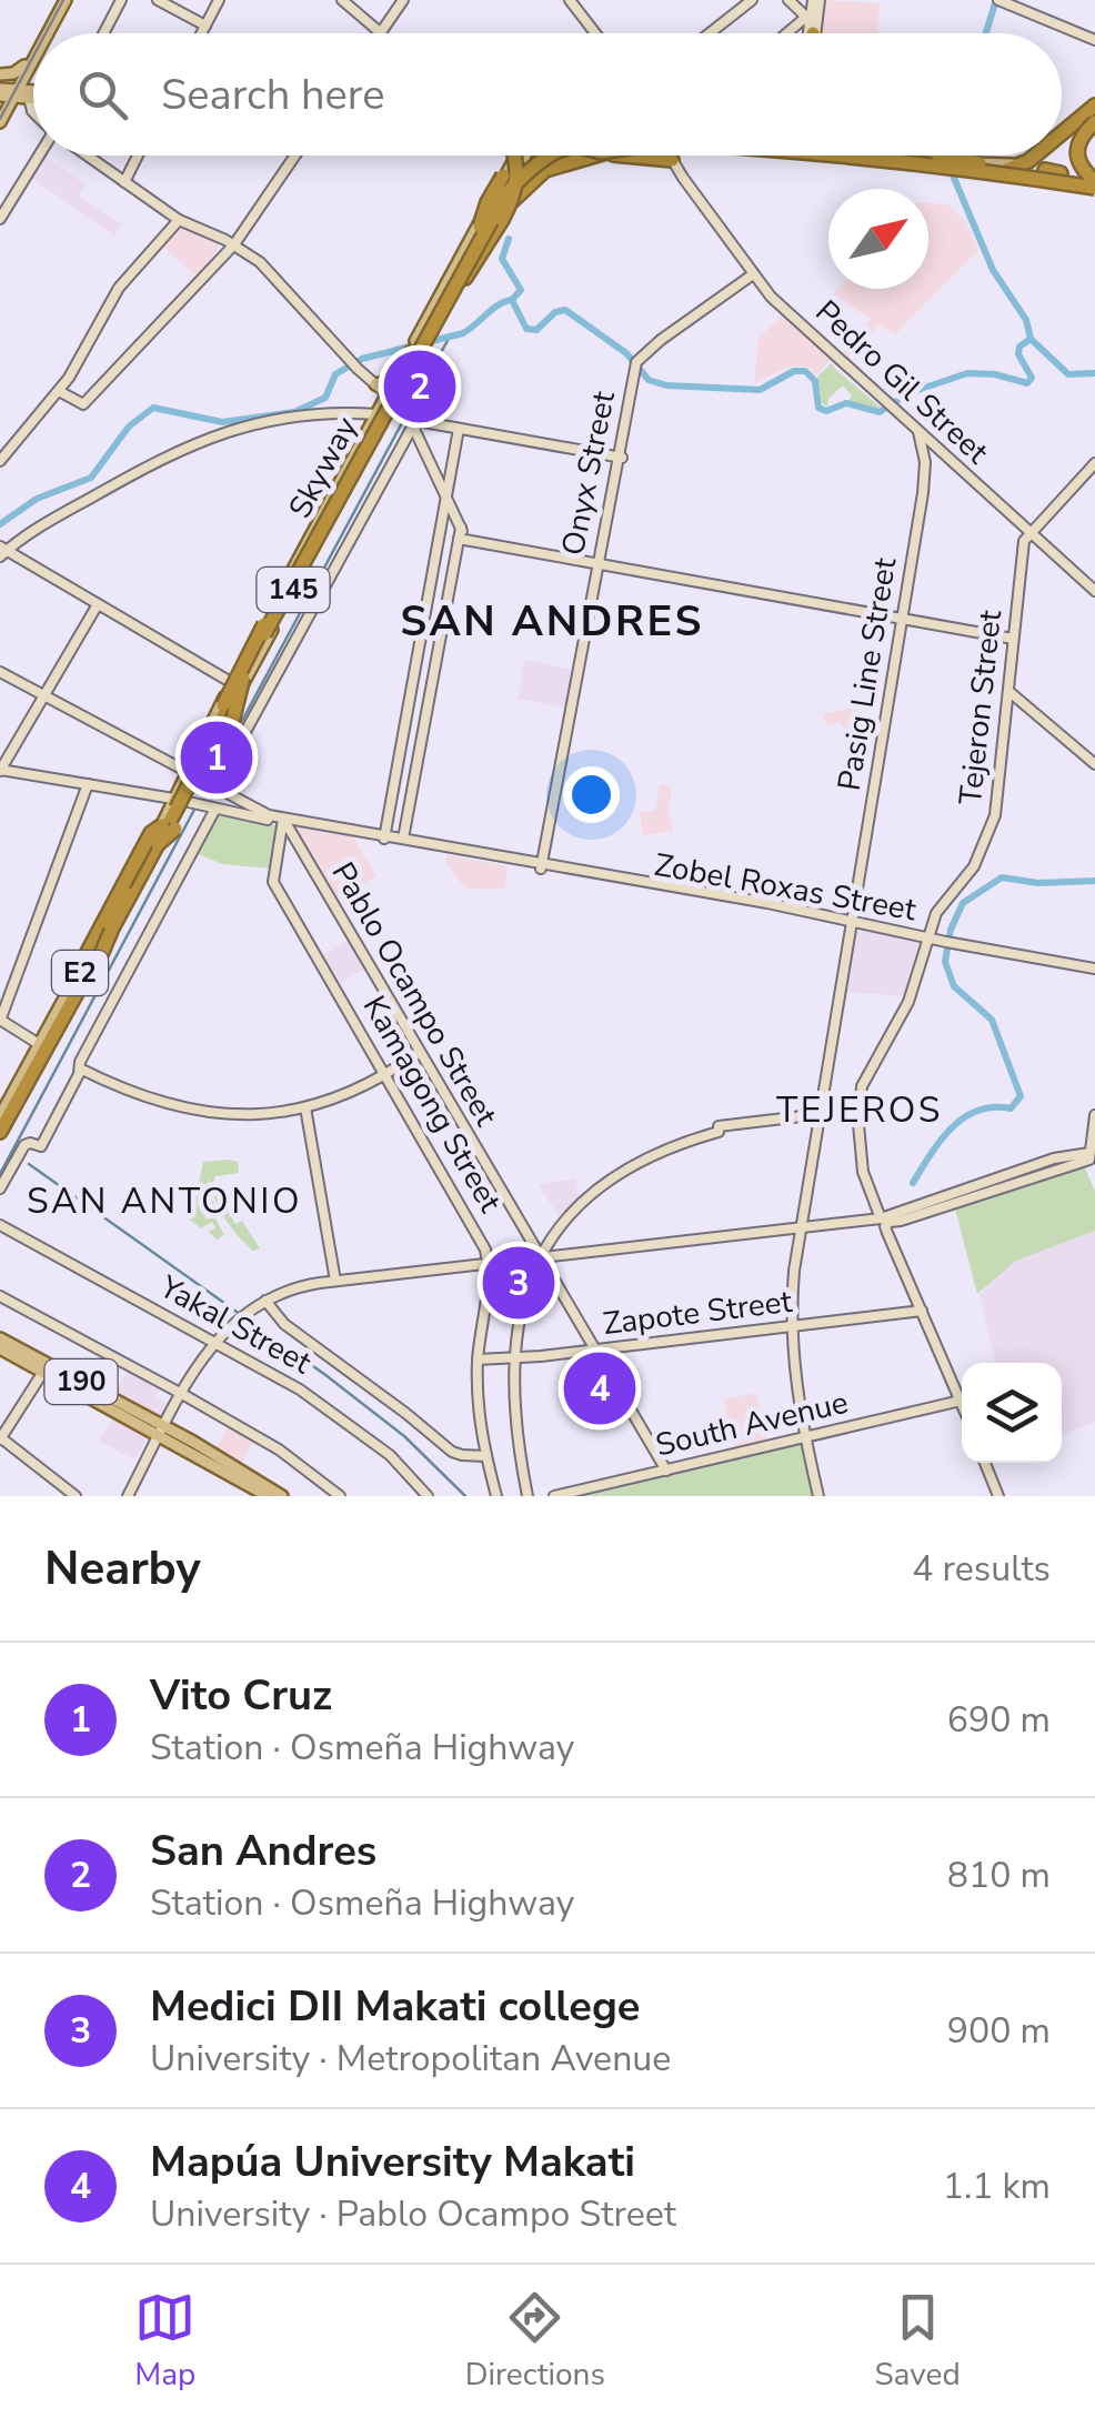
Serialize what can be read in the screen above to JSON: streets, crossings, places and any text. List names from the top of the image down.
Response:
{
  "streets": {
    "highway": ["Skyway", "E2"],
    "main road": ["145", "190"],
    "street": [
      "Pedro Gil Street",
      "Onyx Street",
      "Pasig Line Street",
      "Tejeron Street",
      "Zobel Roxas Street",
      "Pablo Ocampo Street",
      "Kamagong Street",
      "Zapote Street",
      "Yakal Street",
      "South Avenue"
    ]
  },
  "crossings": [
    ["Pedro Gil Street", "Onyx Street"],
    ["Pedro Gil Street", "Pasig Line Street"],
    ["Pedro Gil Street", "Tejeron Street"],
    ["Skyway", "145"],
    ["Onyx Street", "Zobel Roxas Street"],
    ["145", "Zobel Roxas Street"],
    ["Pasig Line Street", "Zobel Roxas Street"],
    ["Pasig Line Street", "Zapote Street"],
    ["Pasig Line Street", "South Avenue"],
    ["Tejeron Street", "Zobel Roxas Street"],
    ["Zobel Roxas Street", "Pablo Ocampo Street"],
    ["Zobel Roxas Street", "Kamagong Street"],
    ["Pablo Ocampo Street", "Kamagong Street"],
    ["Pablo Ocampo Street", "Zapote Street"],
    ["Pablo Ocampo Street", "South Avenue"],
    ["Kamagong Street", "Zapote Street"]
  ],
  "districts": ["SAN ANDRES", "TEJEROS", "SAN ANTONIO"],
  "north": "top right",
  "page": {
    "search": "Search here",
    "pins": [
      "2",
      "1",
      "3",
      "4"
    ],
    "heading": ["Nearby", "4 results"],
    "list": [
      {
        "mark": "1",
        "name": "Vito Cruz",
        "note": "Station · Osmeña Highway",
        "value": "690 m"
      },
      {
        "mark": "2",
        "name": "San Andres",
        "note": "Station · Osmeña Highway",
        "value": "810 m"
      },
      {
        "mark": "3",
        "name": "Medici DII Makati college",
        "note": "University · Metropolitan Avenue",
        "value": "900 m"
      },
      {
        "mark": "4",
        "name": "Mapúa University Makati",
        "note": "University · Pablo Ocampo Street",
        "value": "1.1 km"
      }
    ],
    "nav": ["Map", "Directions", "Saved"]
  }
}
